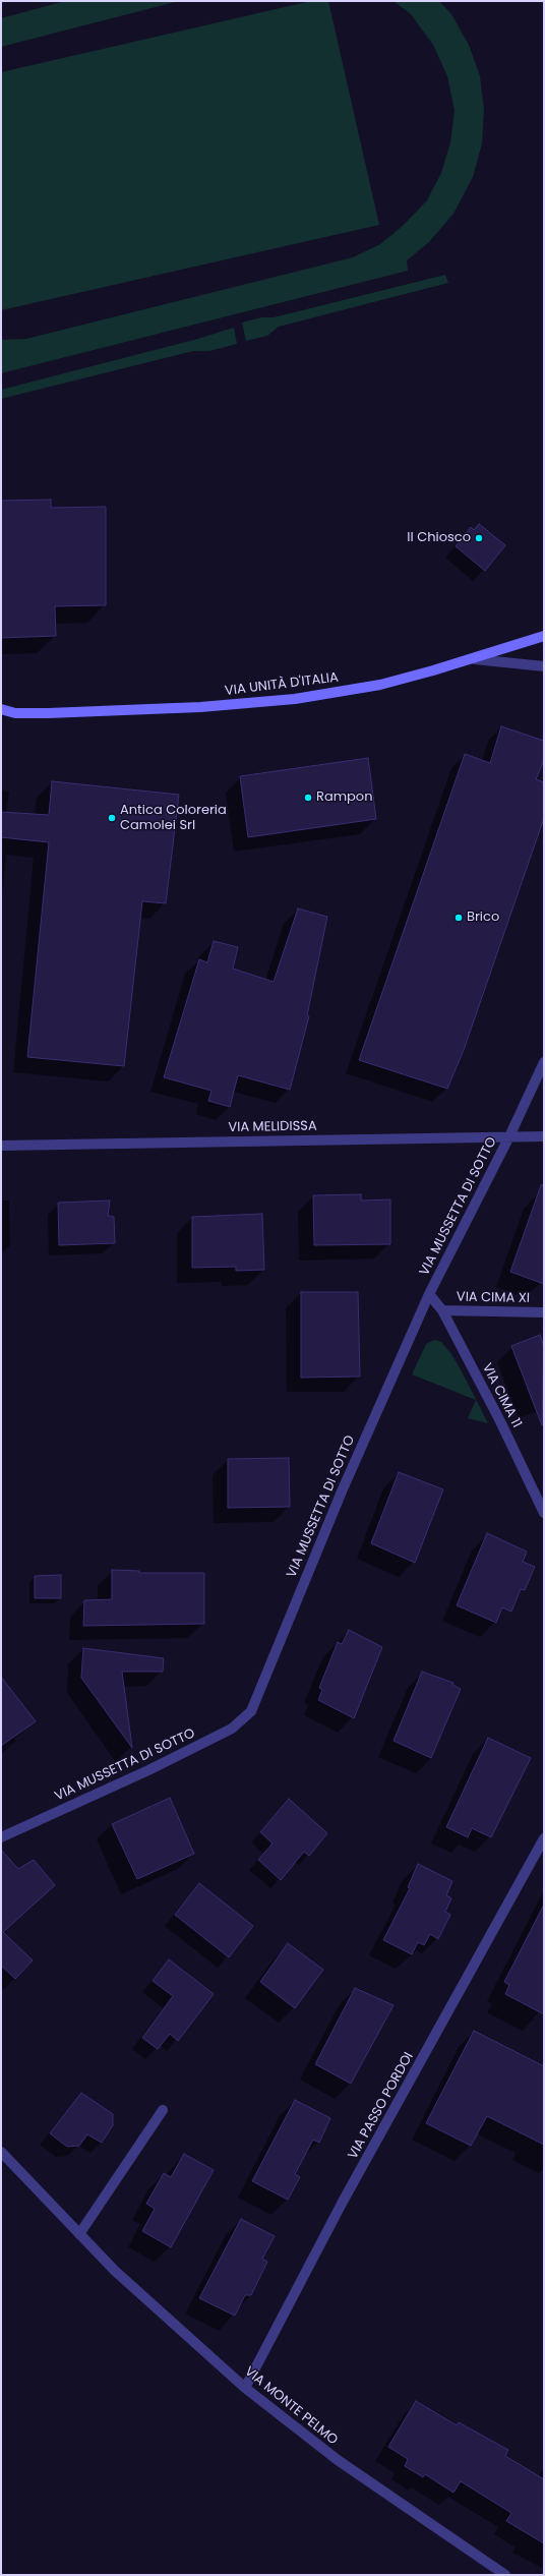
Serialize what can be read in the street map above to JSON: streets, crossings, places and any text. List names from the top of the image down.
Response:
{
  "streets": {
    "main road": ["VIA UNITÀ D'ITALIA"],
    "street": [
      "VIA MELIDISSA",
      "VIA MUSSETTA DI SOTTO",
      "VIA CIMA XI",
      "VIA CIMA 11",
      "VIA PASSO PORDOI",
      "VIA MONTE PELMO"
    ]
  },
  "crossings": [
    ["VIA MELIDISSA", "VIA MUSSETTA DI SOTTO"],
    ["VIA MUSSETTA DI SOTTO", "VIA CIMA 11"],
    ["VIA CIMA XI", "VIA CIMA 11"],
    ["VIA PASSO PORDOI", "VIA MONTE PELMO"]
  ],
  "places": [
    "Il Chiosco",
    "Rampon",
    "Antica Coloreria Camolei Srl",
    "Brico"
  ]
}
